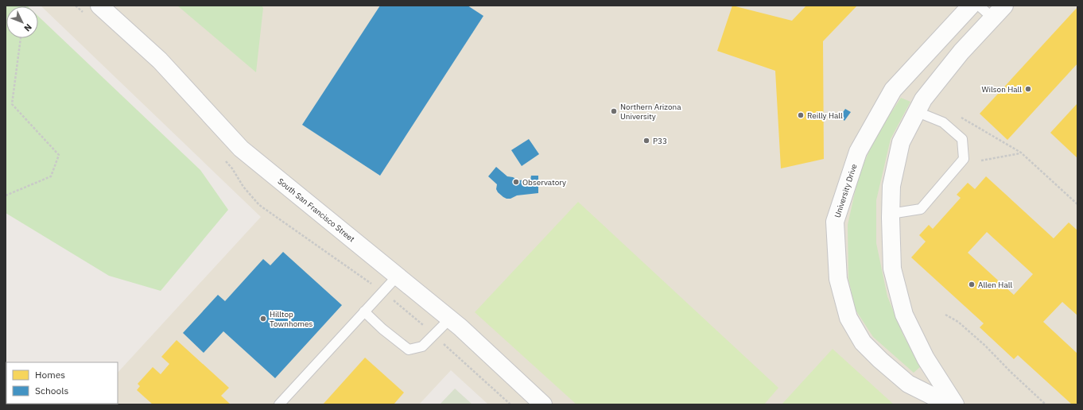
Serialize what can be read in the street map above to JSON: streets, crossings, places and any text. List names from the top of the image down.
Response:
{
  "streets": {
    "street": ["University Drive", "South San Francisco Street"]
  },
  "places": [
    "Wilson Hall",
    "Northern Arizona University",
    "Reilly Hall",
    "P33",
    "Observatory",
    "Allen Hall",
    "Hilltop Townhomes"
  ],
  "legend": ["Homes", "Schools"],
  "north": "bottom right"
}
